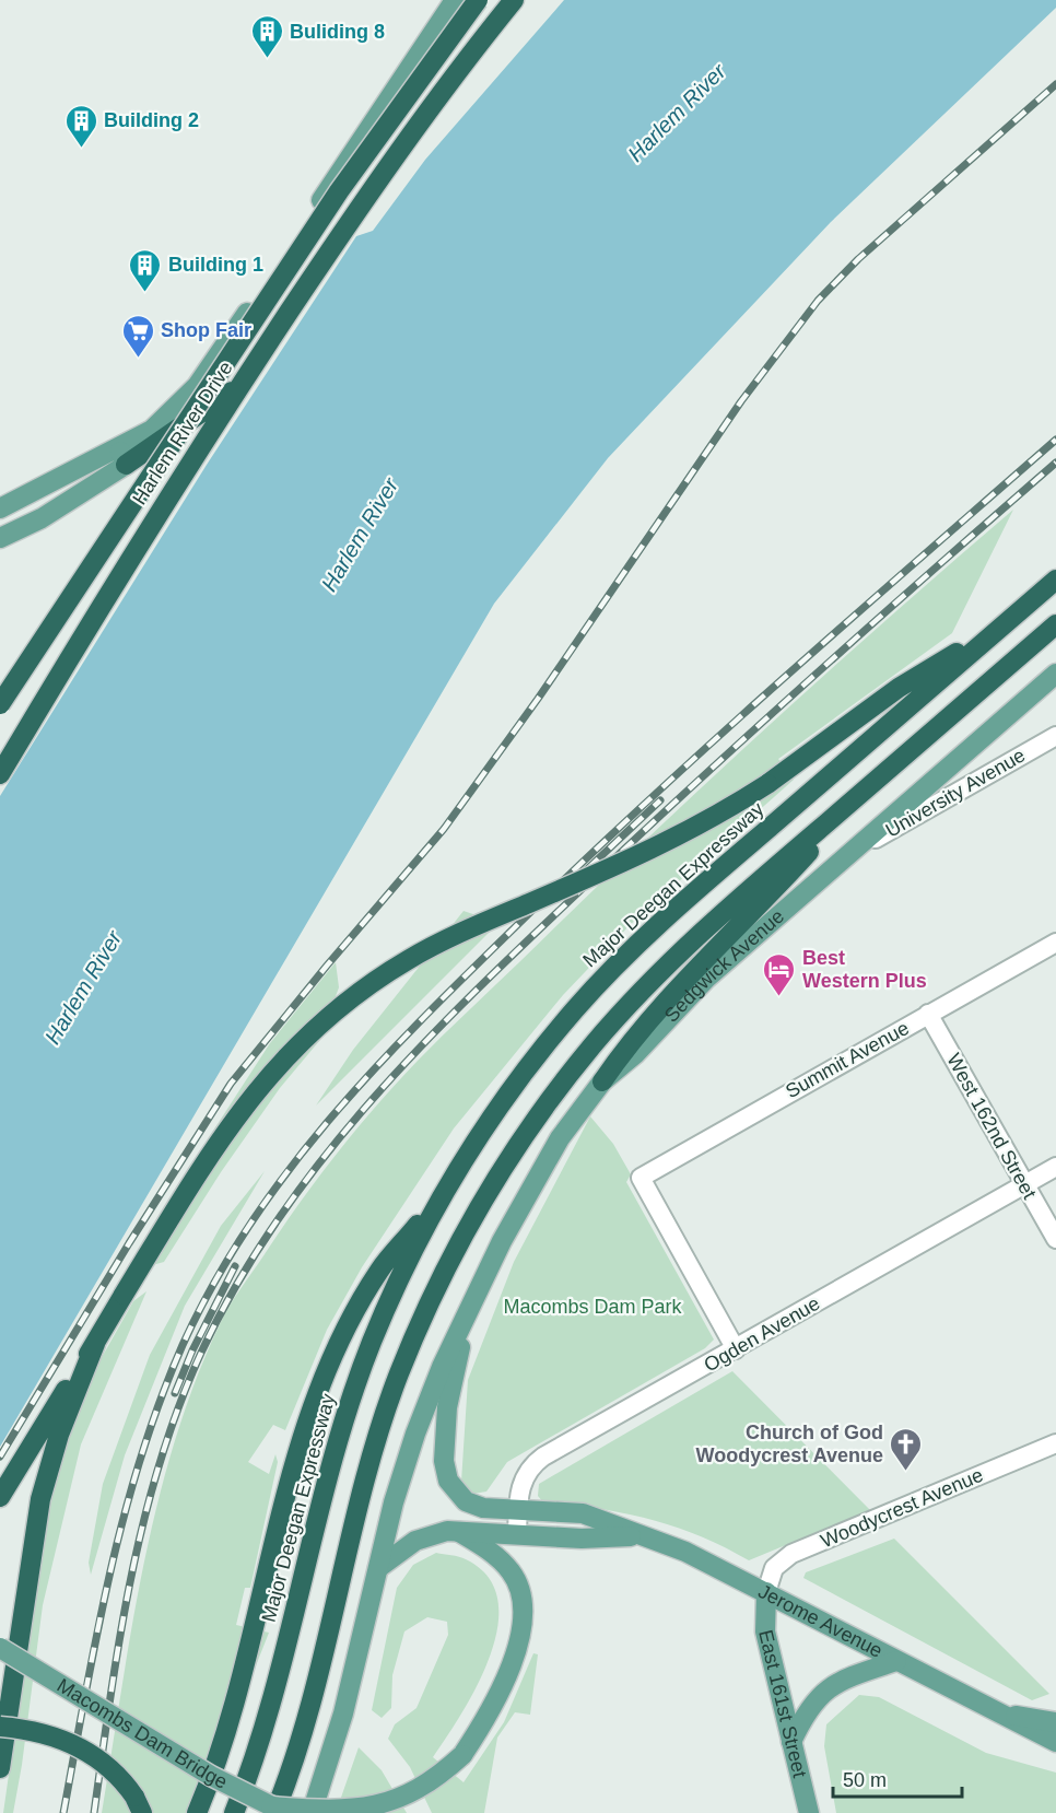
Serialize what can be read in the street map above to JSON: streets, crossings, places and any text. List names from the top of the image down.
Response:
{
  "streets": {
    "highway": ["Harlem River Drive", "Major Deegan Expressway"],
    "main road": [
      "Sedgwick Avenue",
      "Jerome Avenue",
      "East 161st Street",
      "Macombs Dam Bridge"
    ],
    "street": [
      "University Avenue",
      "Summit Avenue",
      "West 162nd Street",
      "Ogden Avenue",
      "Woodycrest Avenue"
    ]
  },
  "crossings": [
    ["University Avenue", "Sedgwick Avenue"],
    ["Sedgwick Avenue", "Jerome Avenue"],
    ["Summit Avenue", "West 162nd Street"],
    ["Summit Avenue", "Ogden Avenue"],
    ["West 162nd Street", "Ogden Avenue"],
    ["Ogden Avenue", "Jerome Avenue"],
    ["Woodycrest Avenue", "Jerome Avenue"],
    ["Woodycrest Avenue", "East 161st Street"],
    ["Jerome Avenue", "East 161st Street"]
  ],
  "water": ["Harlem River"],
  "parks": ["Macombs Dam Park"],
  "places": {
    "building": ["Buliding 8", "Building 2", "Building 1"],
    "supermarket": ["Shop Fair"],
    "hotel": ["Best Western Plus"],
    "church": ["Church of God Woodycrest Avenue"]
  },
  "scale_bar": "50 m"
}
